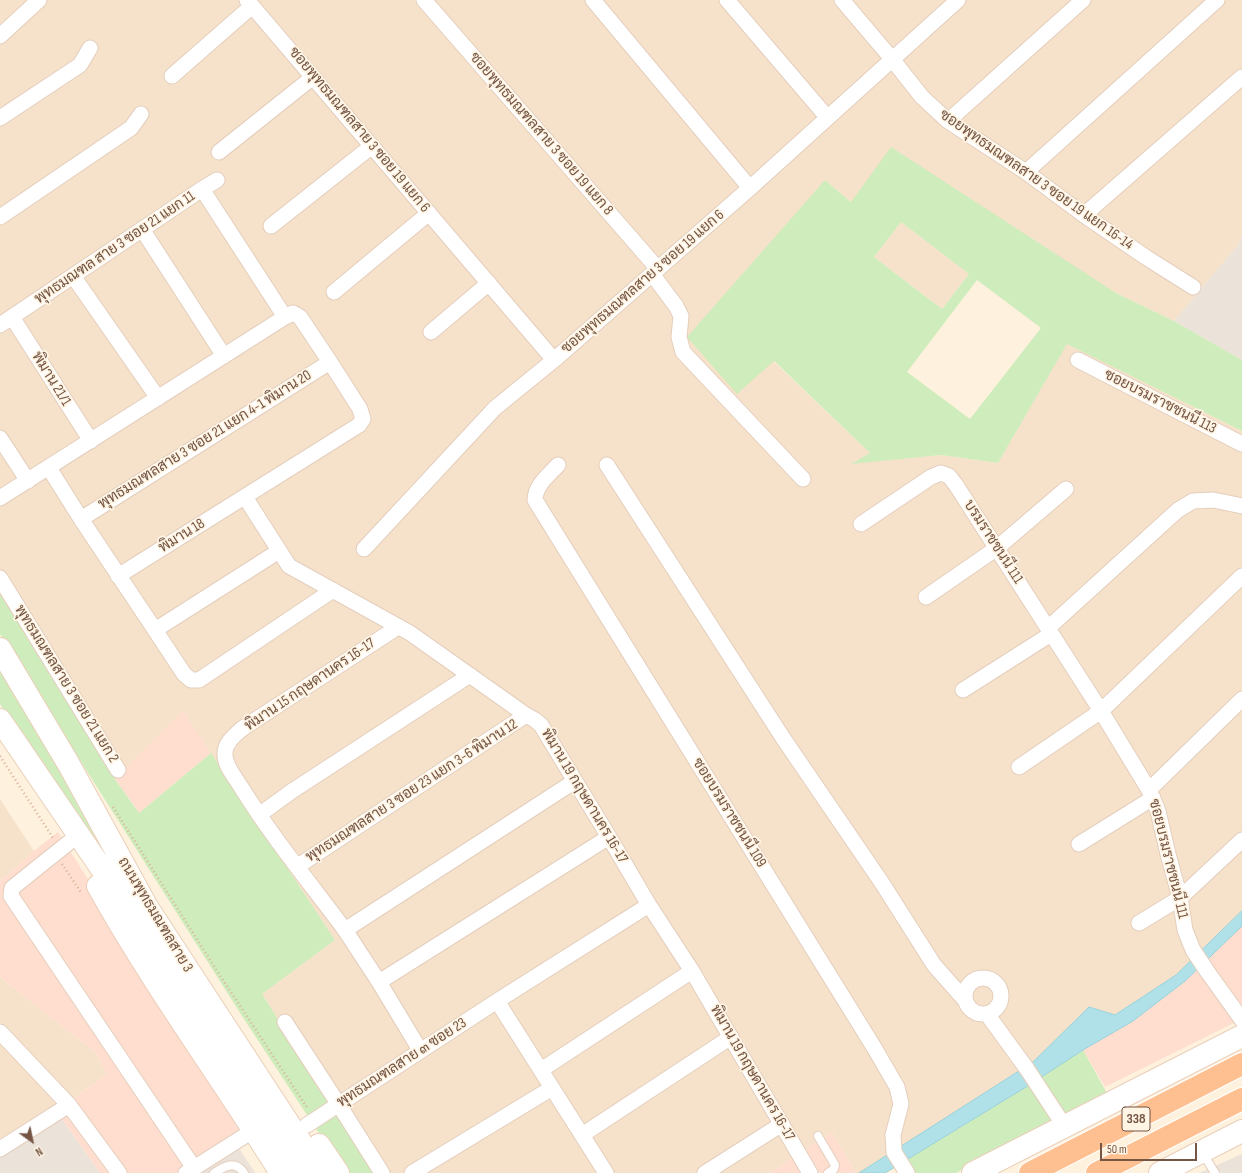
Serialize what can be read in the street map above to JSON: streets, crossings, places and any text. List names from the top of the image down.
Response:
{
  "streets": {
    "highway": ["338"],
    "main road": ["ถนนพุทธมณฑลสาย 3"],
    "street": [
      "ซอยพุทธมณฑลสาย 3 ซอย 19 แยก 6",
      "ซอยพุทธมณฑลสาย 3 ซอย 19 แยก 8",
      "ซอยพุทธมณฑลสาย 3 ซอย 19 แยก 16-14",
      "พุทธมณฑล สาย 3 ซอย 21 แยก 11",
      "พิมาน 21/1",
      "ซอยบรมราชชนนี 113",
      "พุทธมณฑลสาย 3 ซอย 21 แยก 4-1 พิมาน 20",
      "พิมาน 18",
      "บรมราชชนนี 111",
      "พุทธมณฑลสาย 3 ซอย 21 แยก 2",
      "พิมาน 15 กฤษดานคร 16-17",
      "พุทธมณฑลสาย 3 ซอย 23 แยก 3-6 พิมาน 12",
      "พิมาน 19 กฤษดานคร 16-17",
      "ซอยบรมราชชนนี 109",
      "ซอยบรมราชชนนี 111",
      "พุทธมณฑลสาย ๓ ซอย 23"
    ]
  },
  "crossings": [
    ["ซอยพุทธมณฑลสาย 3 ซอย 19 แยก 6", "ซอยพุทธมณฑลสาย 3 ซอย 19 แยก 8"],
    ["ซอยพุทธมณฑลสาย 3 ซอย 19 แยก 6", "ซอยพุทธมณฑลสาย 3 ซอย 19 แยก 16-14"],
    ["พุทธมณฑล สาย 3 ซอย 21 แยก 11", "พิมาน 21/1"],
    ["พุทธมณฑลสาย 3 ซอย 21 แยก 4-1 พิมาน 20", "พิมาน 18"],
    ["พิมาน 18", "พิมาน 19 กฤษดานคร 16-17"],
    ["บรมราชชนนี 111", "ซอยบรมราชชนนี 111"],
    ["พิมาน 15 กฤษดานคร 16-17", "พิมาน 19 กฤษดานคร 16-17"],
    ["พุทธมณฑลสาย 3 ซอย 23 แยก 3-6 พิมาน 12", "พิมาน 19 กฤษดานคร 16-17"],
    ["พิมาน 19 กฤษดานคร 16-17", "พุทธมณฑลสาย ๓ ซอย 23"]
  ],
  "scale_bar": "50 m",
  "north": "bottom right"
}
